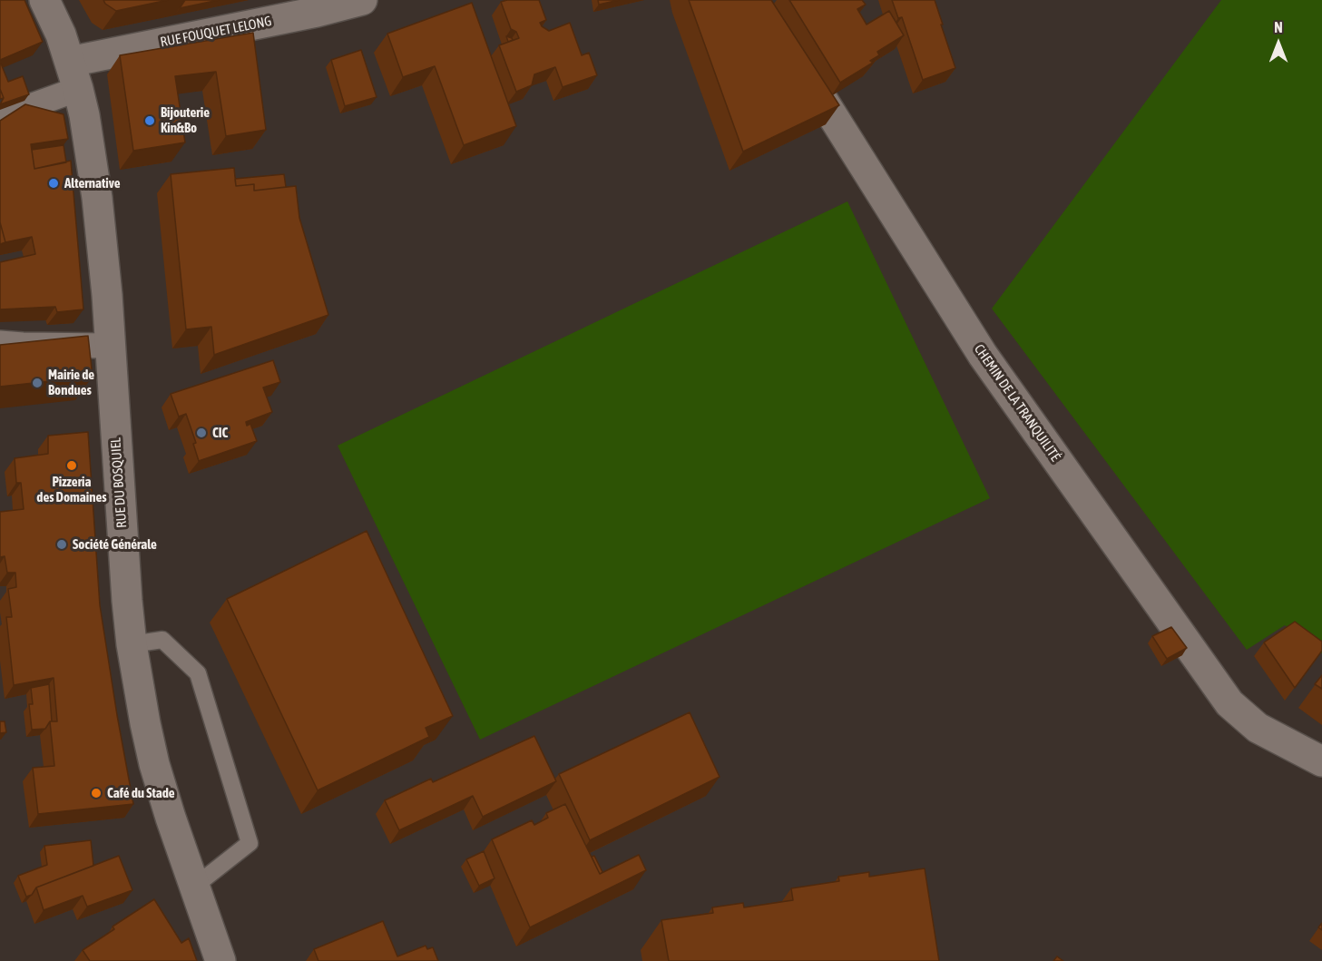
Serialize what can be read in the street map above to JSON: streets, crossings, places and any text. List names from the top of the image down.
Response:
{
  "streets": {
    "street": ["RUE FOUQUET LELONG", "CHEMIN DE LA TRANQUILITÉ", "RUE DU BOSQUIEL"]
  },
  "crossings": [
    ["RUE FOUQUET LELONG", "RUE DU BOSQUIEL"]
  ],
  "places": [
    "Bijouterie Kin&Bo",
    "Alternative",
    "Mairie de Bondues",
    "CIC",
    "Pizzeria des Domaines",
    "Société Générale",
    "Café du Stade"
  ],
  "north": "top"
}
